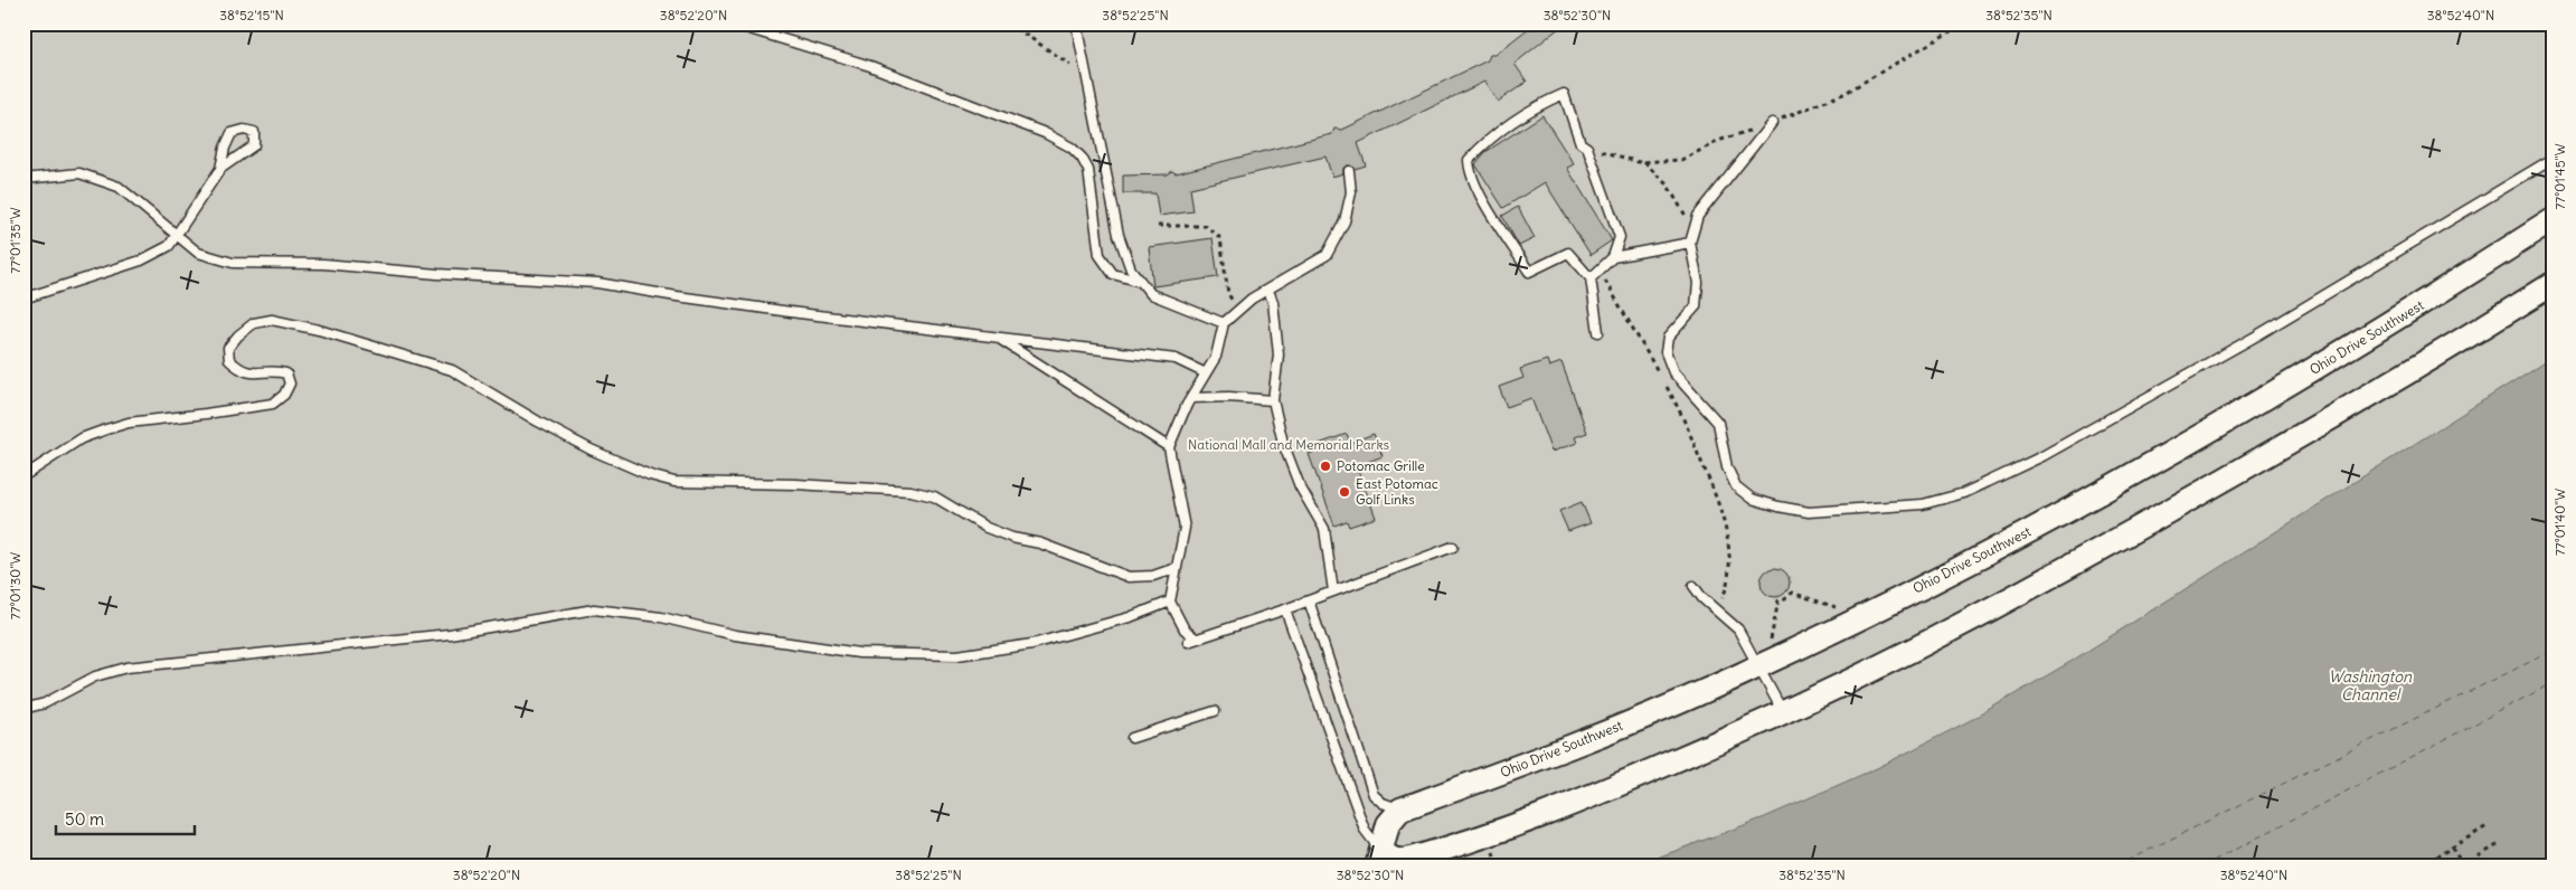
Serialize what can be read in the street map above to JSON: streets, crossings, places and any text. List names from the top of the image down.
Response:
{
  "streets": {
    "street": ["Ohio Drive Southwest"]
  },
  "water": ["Washington Channel"],
  "parks": ["National Mall and Memorial Parks"],
  "places": ["Potomac Grille", "East Potomac Golf Links"],
  "scale_bar": "50 m",
  "coordinates": [
    "38°52'15\"N",
    "38°52'20\"N",
    "38°52'25\"N",
    "38°52'30\"N",
    "38°52'35\"N",
    "38°52'40\"N",
    "77°01'45\"W",
    "77°01'35\"W",
    "77°01'40\"W",
    "77°01'30\"W"
  ]
}
